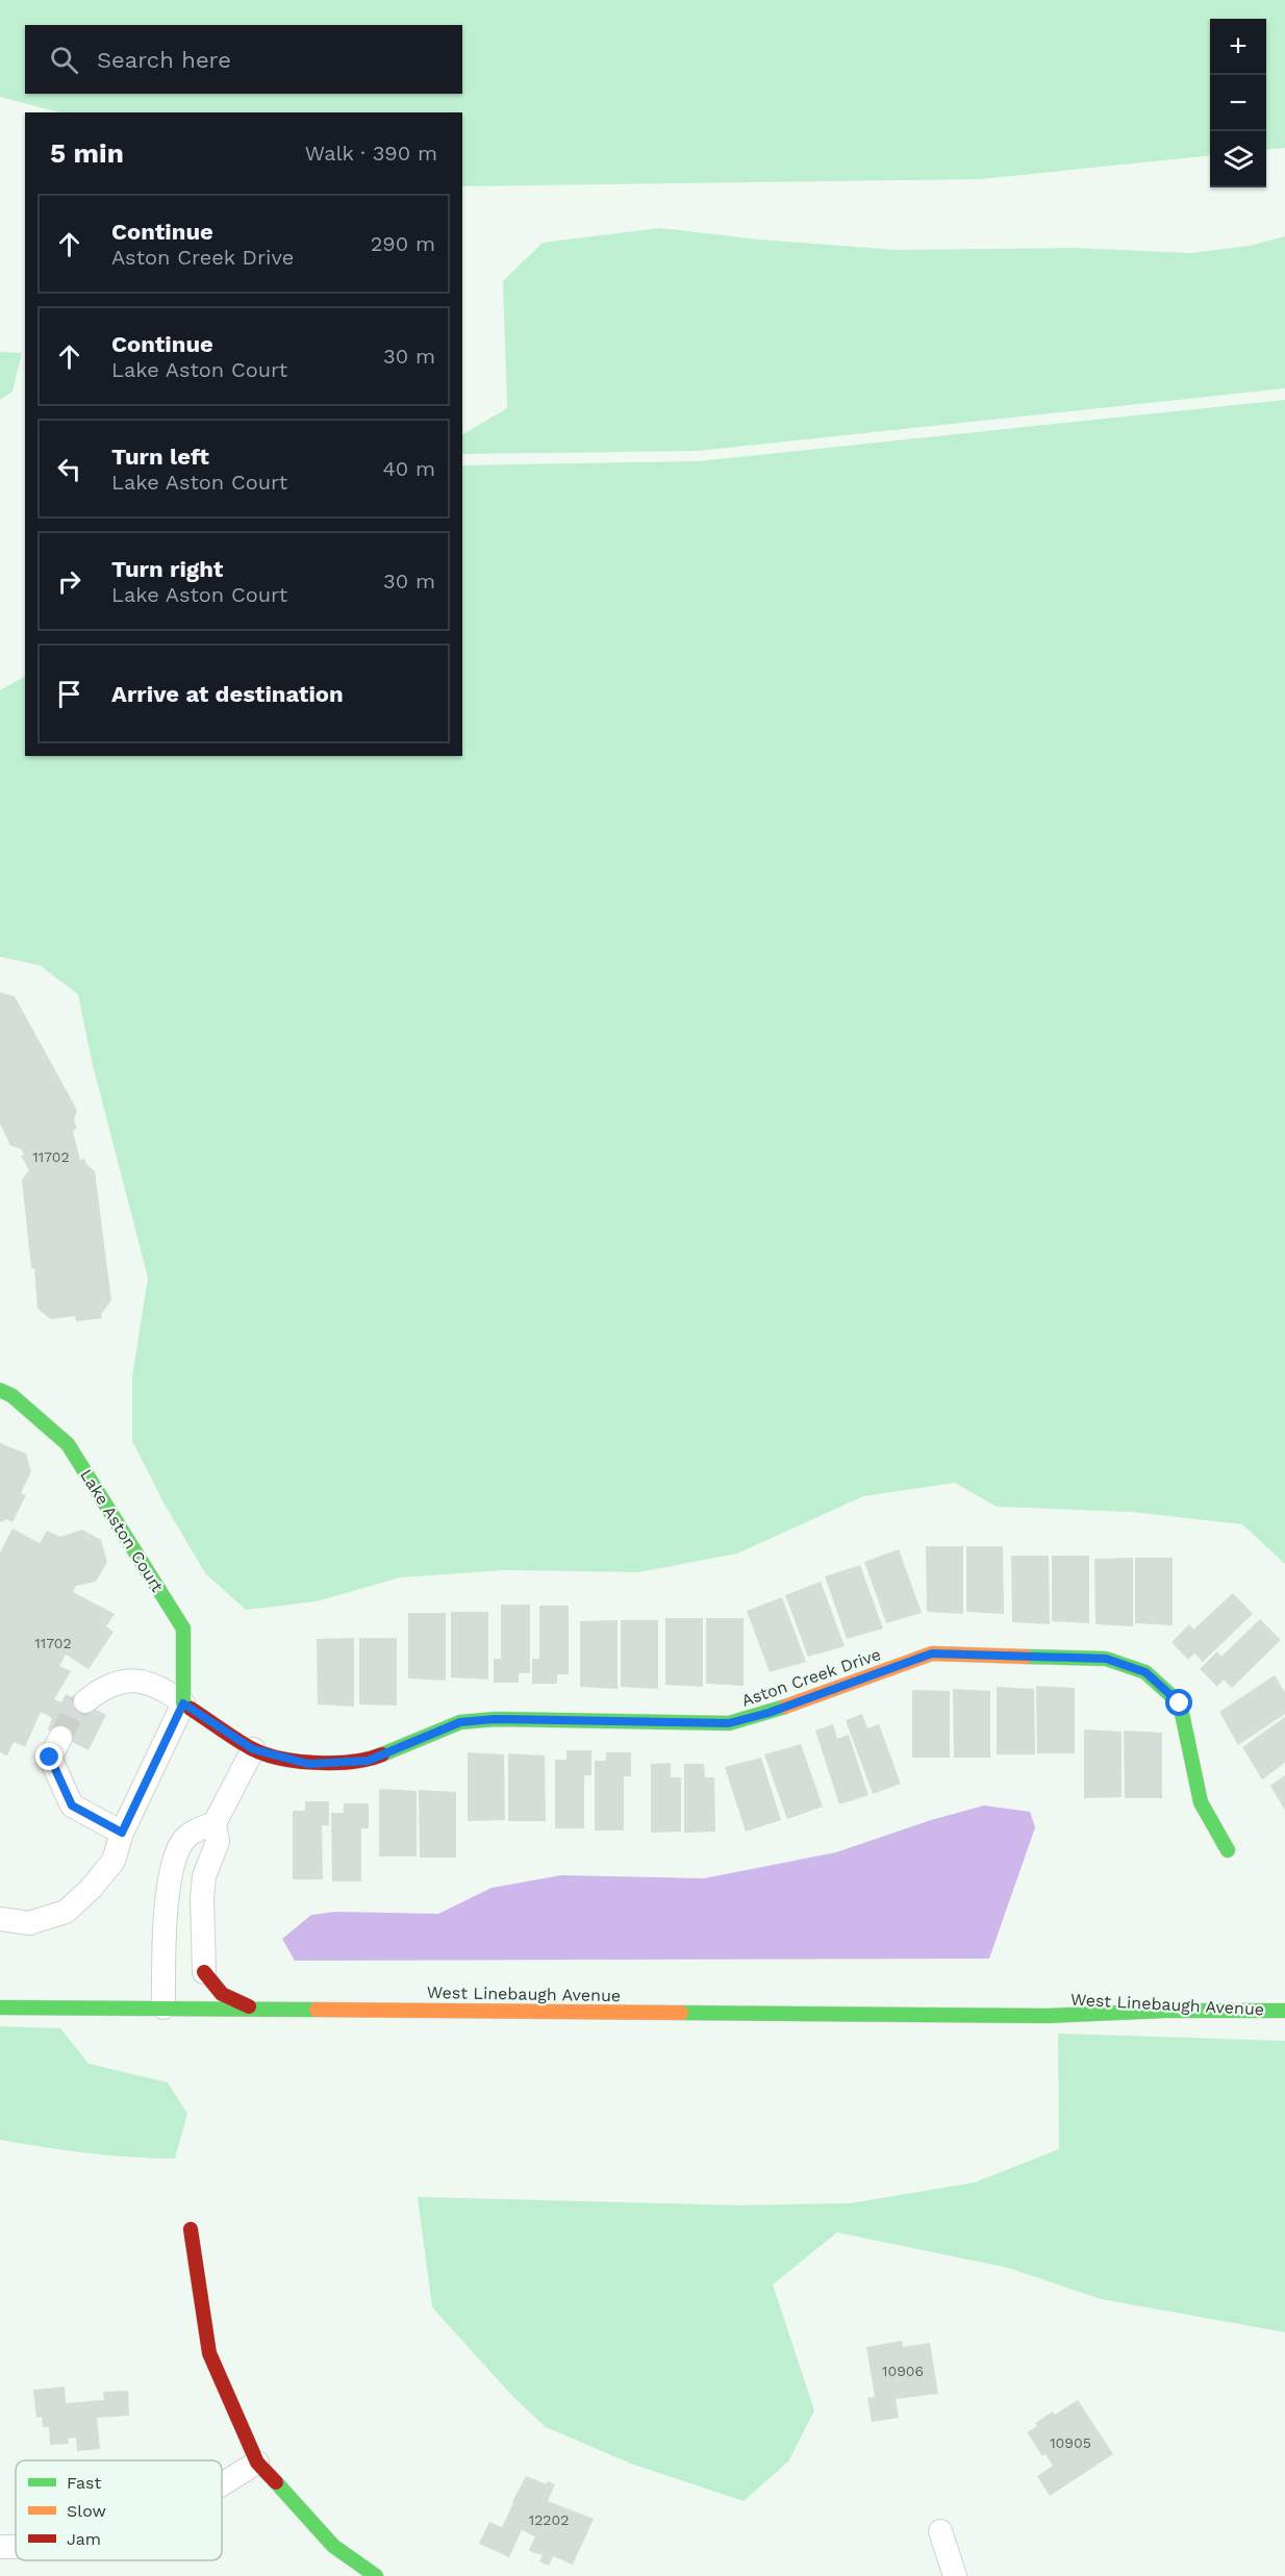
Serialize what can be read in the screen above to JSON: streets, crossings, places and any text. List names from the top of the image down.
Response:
{
  "streets": {
    "street": ["Lake Aston Court", "Aston Creek Drive", "West Linebaugh Avenue"]
  },
  "house_numbers": [
    "11702",
    "11702",
    "10906",
    "10905",
    "12202"
  ],
  "legend": ["Fast", "Slow", "Jam"],
  "page": {
    "map_buttons": ["+", "−"],
    "search": "Search here",
    "heading": ["5 min", "Walk · 390 m"],
    "list": [
      ["Continue", "Aston Creek Drive", "290 m"],
      ["Continue", "Lake Aston Court", "30 m"],
      ["Turn left", "Lake Aston Court", "40 m"],
      ["Turn right", "Lake Aston Court", "30 m"],
      "Arrive at destination"
    ]
  }
}
